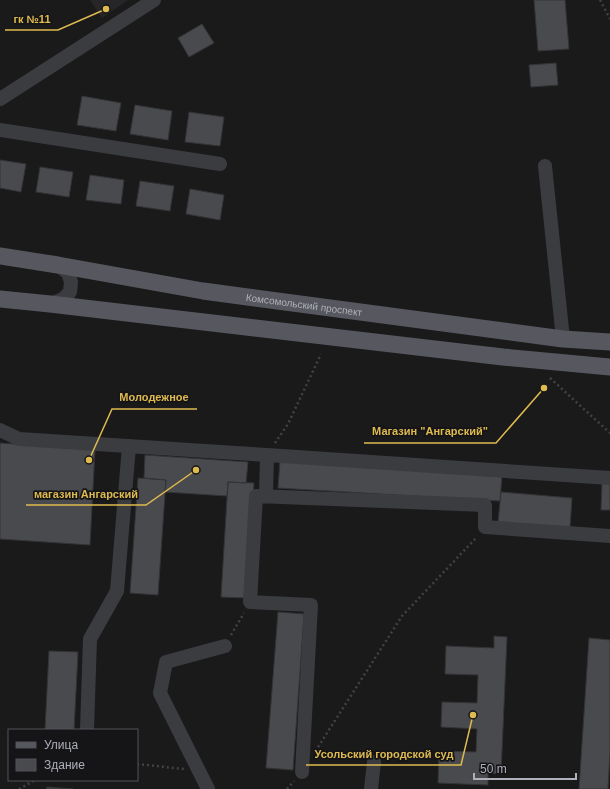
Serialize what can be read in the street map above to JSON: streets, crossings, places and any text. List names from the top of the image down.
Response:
{
  "streets": {
    "main road": ["Комсомольский проспект"]
  },
  "places": [
    "гк №11",
    "Магазин \"Ангарский\"",
    "Молодежное",
    "магазин Ангарский",
    "Усольский городской суд"
  ],
  "legend": ["Улица", "Здание"],
  "scale_bar": "50 m"
}
